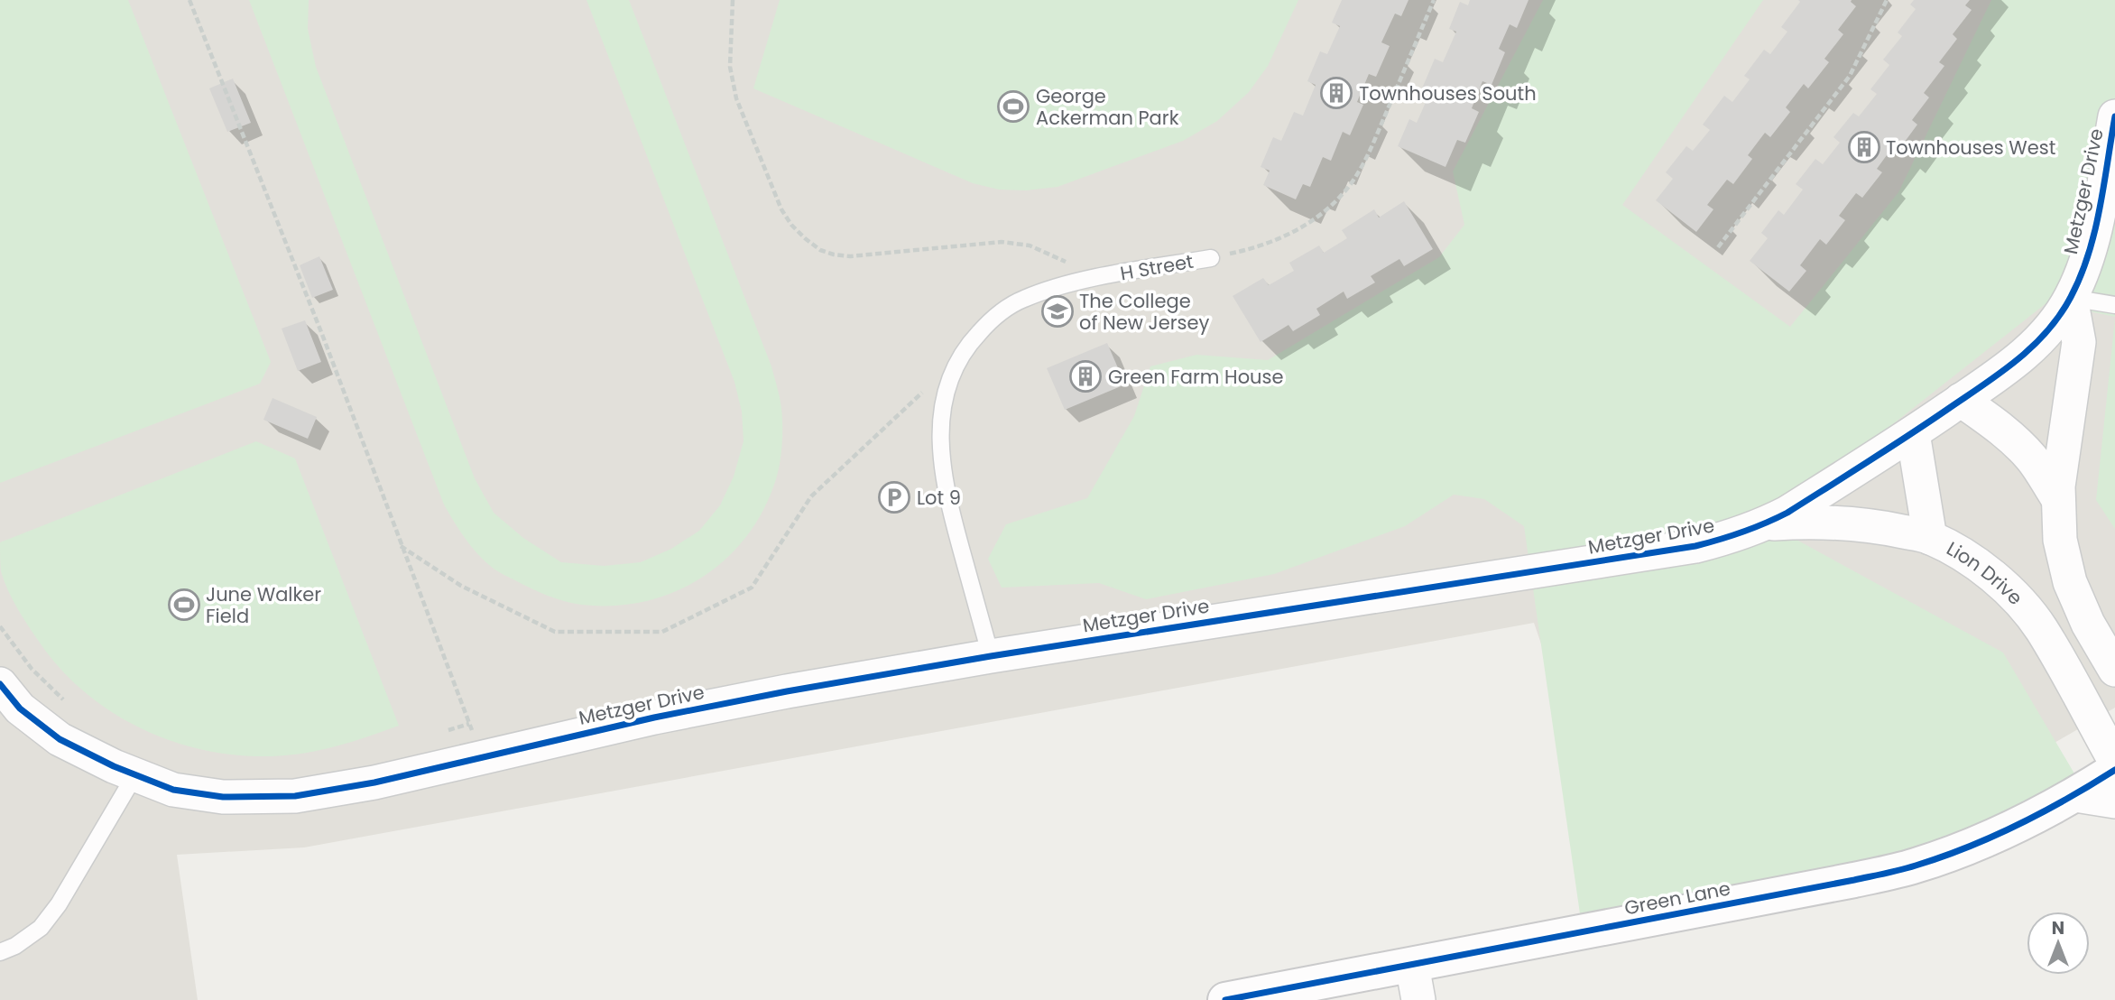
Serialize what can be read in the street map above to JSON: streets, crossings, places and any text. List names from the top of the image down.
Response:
{
  "streets": {
    "street": ["Metzger Drive", "Lion Drive", "Green Lane"],
    "lane": ["H Street"]
  },
  "crossings": [
    ["Metzger Drive", "H Street"],
    ["Metzger Drive", "Lion Drive"]
  ],
  "places": {
    "building": ["Townhouses South", "Townhouses West", "Green Farm House"],
    "sports": ["George Ackerman Park", "June Walker Field"],
    "school or university": ["The College of New Jersey"],
    "parking": ["Lot 9"]
  },
  "north": "top"
}
